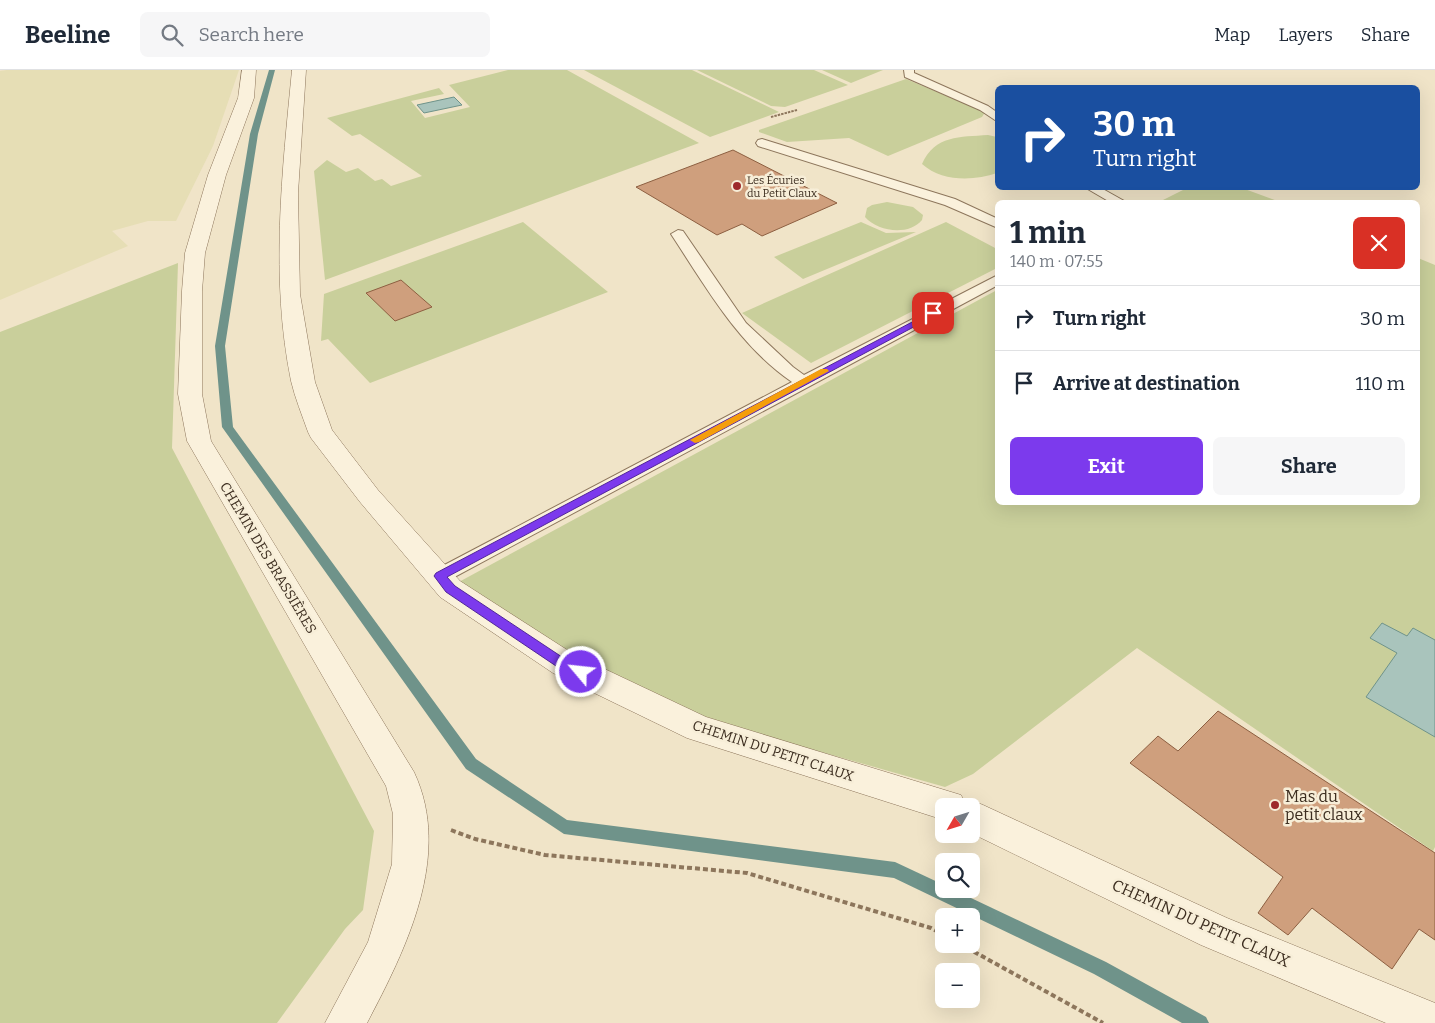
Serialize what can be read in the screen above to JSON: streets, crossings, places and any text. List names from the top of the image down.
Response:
{
  "streets": {
    "street": ["CHEMIN DES BRASSIÈRES", "CHEMIN DU PETIT CLAUX"]
  },
  "places": ["Les Écuries du Petit Claux", "Mas du petit claux"],
  "north": "bottom left",
  "page": {
    "header": "Beeline",
    "search": "Search here",
    "nav": ["Map", "Layers", "Share"],
    "turn": ["30 m", "Turn right"],
    "heading": ["1 min", "140 m · 07:55"],
    "list": [
      {
        "name": "Turn right",
        "value": "30 m"
      },
      {
        "name": "Arrive at destination",
        "value": "110 m"
      }
    ],
    "buttons": ["Exit", "Share"],
    "map_buttons": ["+", "−"]
  }
}
